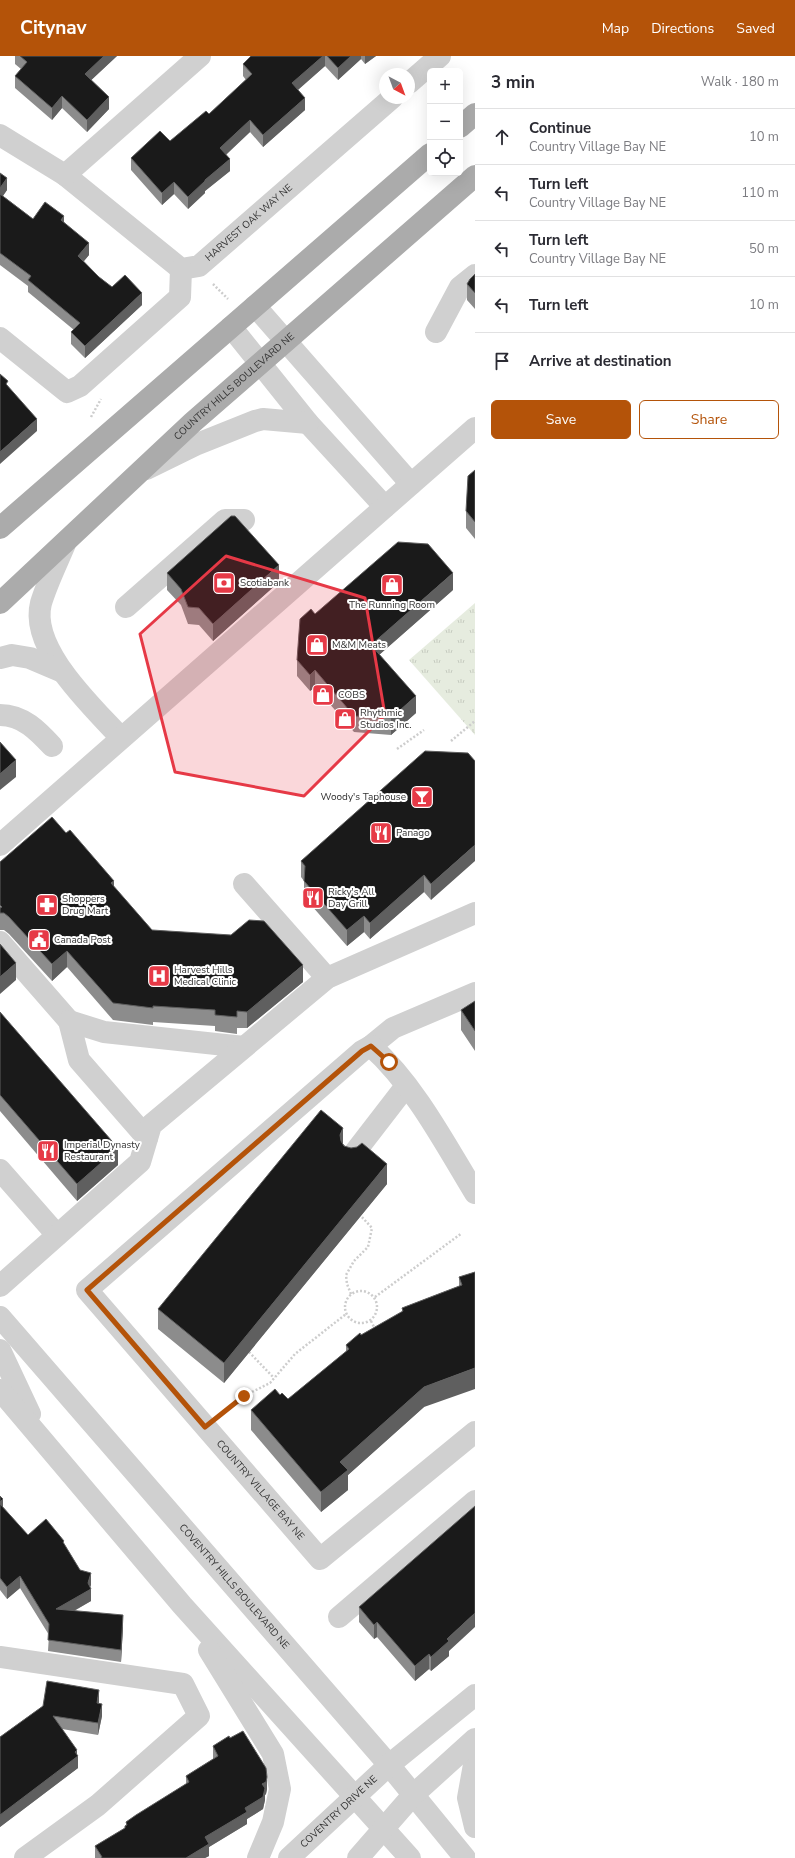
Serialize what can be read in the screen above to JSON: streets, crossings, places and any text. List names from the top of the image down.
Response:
{
  "streets": {
    "main road": ["COUNTRY HILLS BOULEVARD NE"],
    "street": [
      "HARVEST OAK WAY NE",
      "COUNTRY VILLAGE BAY NE",
      "COVENTRY HILLS BOULEVARD NE",
      "COVENTRY DRIVE NE"
    ]
  },
  "crossings": [
    ["COVENTRY HILLS BOULEVARD NE", "COVENTRY DRIVE NE"]
  ],
  "places": {
    "bank": ["Scotiabank"],
    "shop": [
      "The Running Room",
      "M&M Meats",
      "COBS",
      "Rhythmic Studios Inc."
    ],
    "bar": ["Woody's Taphouse"],
    "restaurant": ["Panago", "Ricky's All Day Grill", "Imperial Dynasty Restaurant"],
    "pharmacy": ["Shoppers Drug Mart"],
    "public building": ["Canada Post"],
    "hospital": ["Harvest Hills Medical Clinic"]
  },
  "north": "bottom right",
  "page": {
    "header": "Citynav",
    "nav": ["Map", "Directions", "Saved"],
    "heading": ["3 min", "Walk · 180 m"],
    "map_buttons": ["+", "−"],
    "list": [
      ["Continue", "Country Village Bay NE", "10 m"],
      ["Turn left", "Country Village Bay NE", "110 m"],
      ["Turn left", "Country Village Bay NE", "50 m"],
      ["Turn left", "10 m"],
      "Arrive at destination"
    ],
    "buttons": ["Save", "Share"]
  }
}
